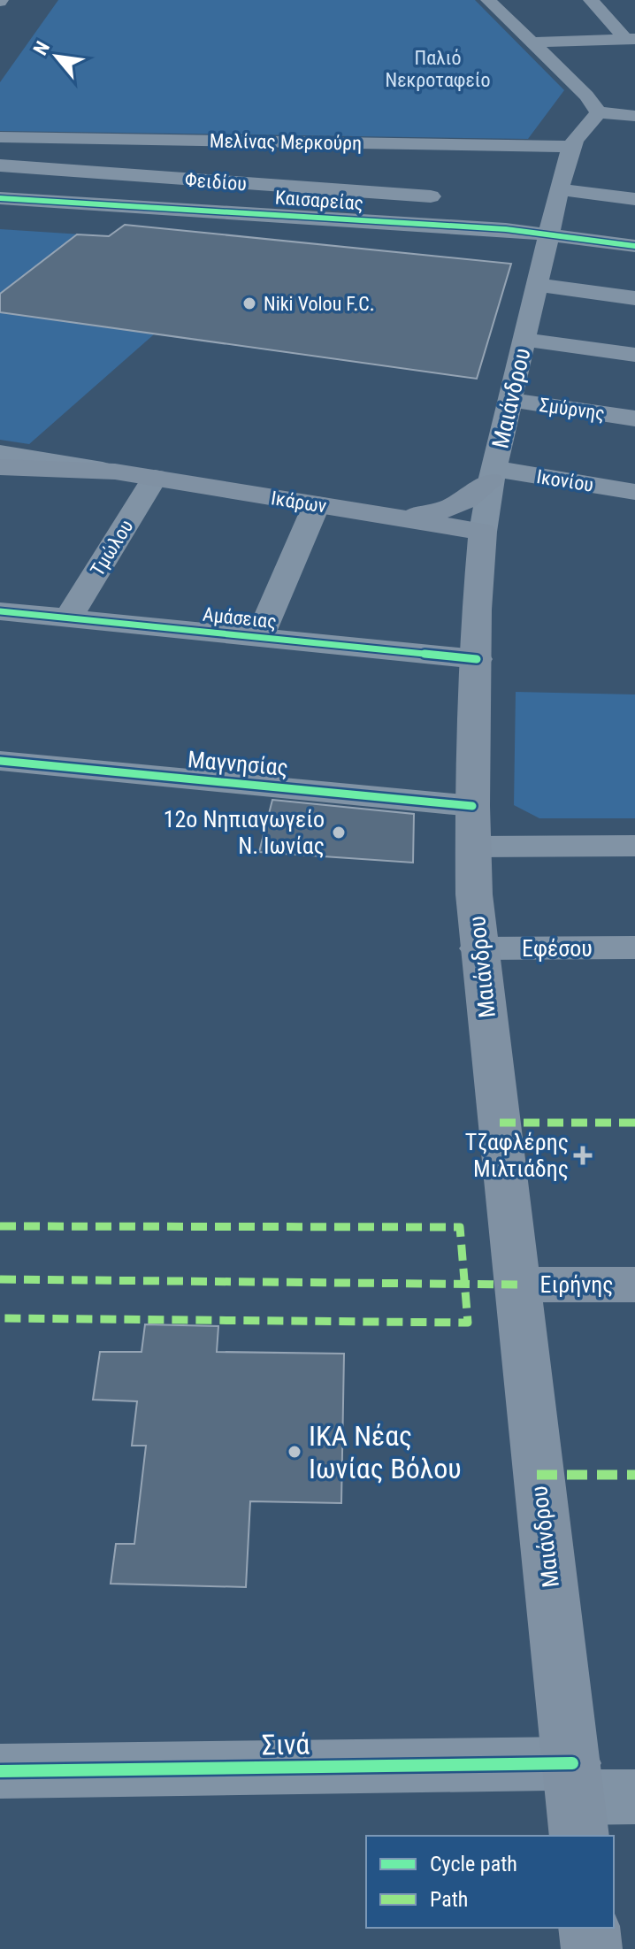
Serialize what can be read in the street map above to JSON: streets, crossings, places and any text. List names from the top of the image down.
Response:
{
  "streets": {
    "main road": ["Μαιάνδρου", "Ικάρων", "Ειρήνης"],
    "street": [
      "Μελίνας Μερκούρη",
      "Φειδίου",
      "Καισαρείας",
      "Σμύρνης",
      "Ικονίου",
      "Τμώλου",
      "Αμάσειας",
      "Μαγνησίας",
      "Εφέσου",
      "Σινά"
    ]
  },
  "crossings": [
    ["Μελίνας Μερκούρη", "Μαιάνδρου"],
    ["Καισαρείας", "Μαιάνδρου"],
    ["Μαιάνδρου", "Σμύρνης"],
    ["Μαιάνδρου", "Ικονίου"],
    ["Μαιάνδρου", "Ικάρων"],
    ["Μαιάνδρου", "Αμάσειας"],
    ["Μαιάνδρου", "Μαγνησίας"],
    ["Μαιάνδρου", "Εφέσου"],
    ["Μαιάνδρου", "Ειρήνης"],
    ["Μαιάνδρου", "Σινά"],
    ["Ικάρων", "Τμώλου"],
    ["Τμώλου", "Αμάσειας"]
  ],
  "parks": ["Παλιό Νεκροταφείο"],
  "places": {
    "other": ["Niki Volou F.C.", "12ο Νηπιαγωγείο Ν. Ιωνίας", "ΙΚΑ Νέας Ιωνίας Βόλου"],
    "health": ["Τζαφλέρης Μιλτιάδης"]
  },
  "legend": ["Cycle path", "Path"],
  "north": "top left"
}
